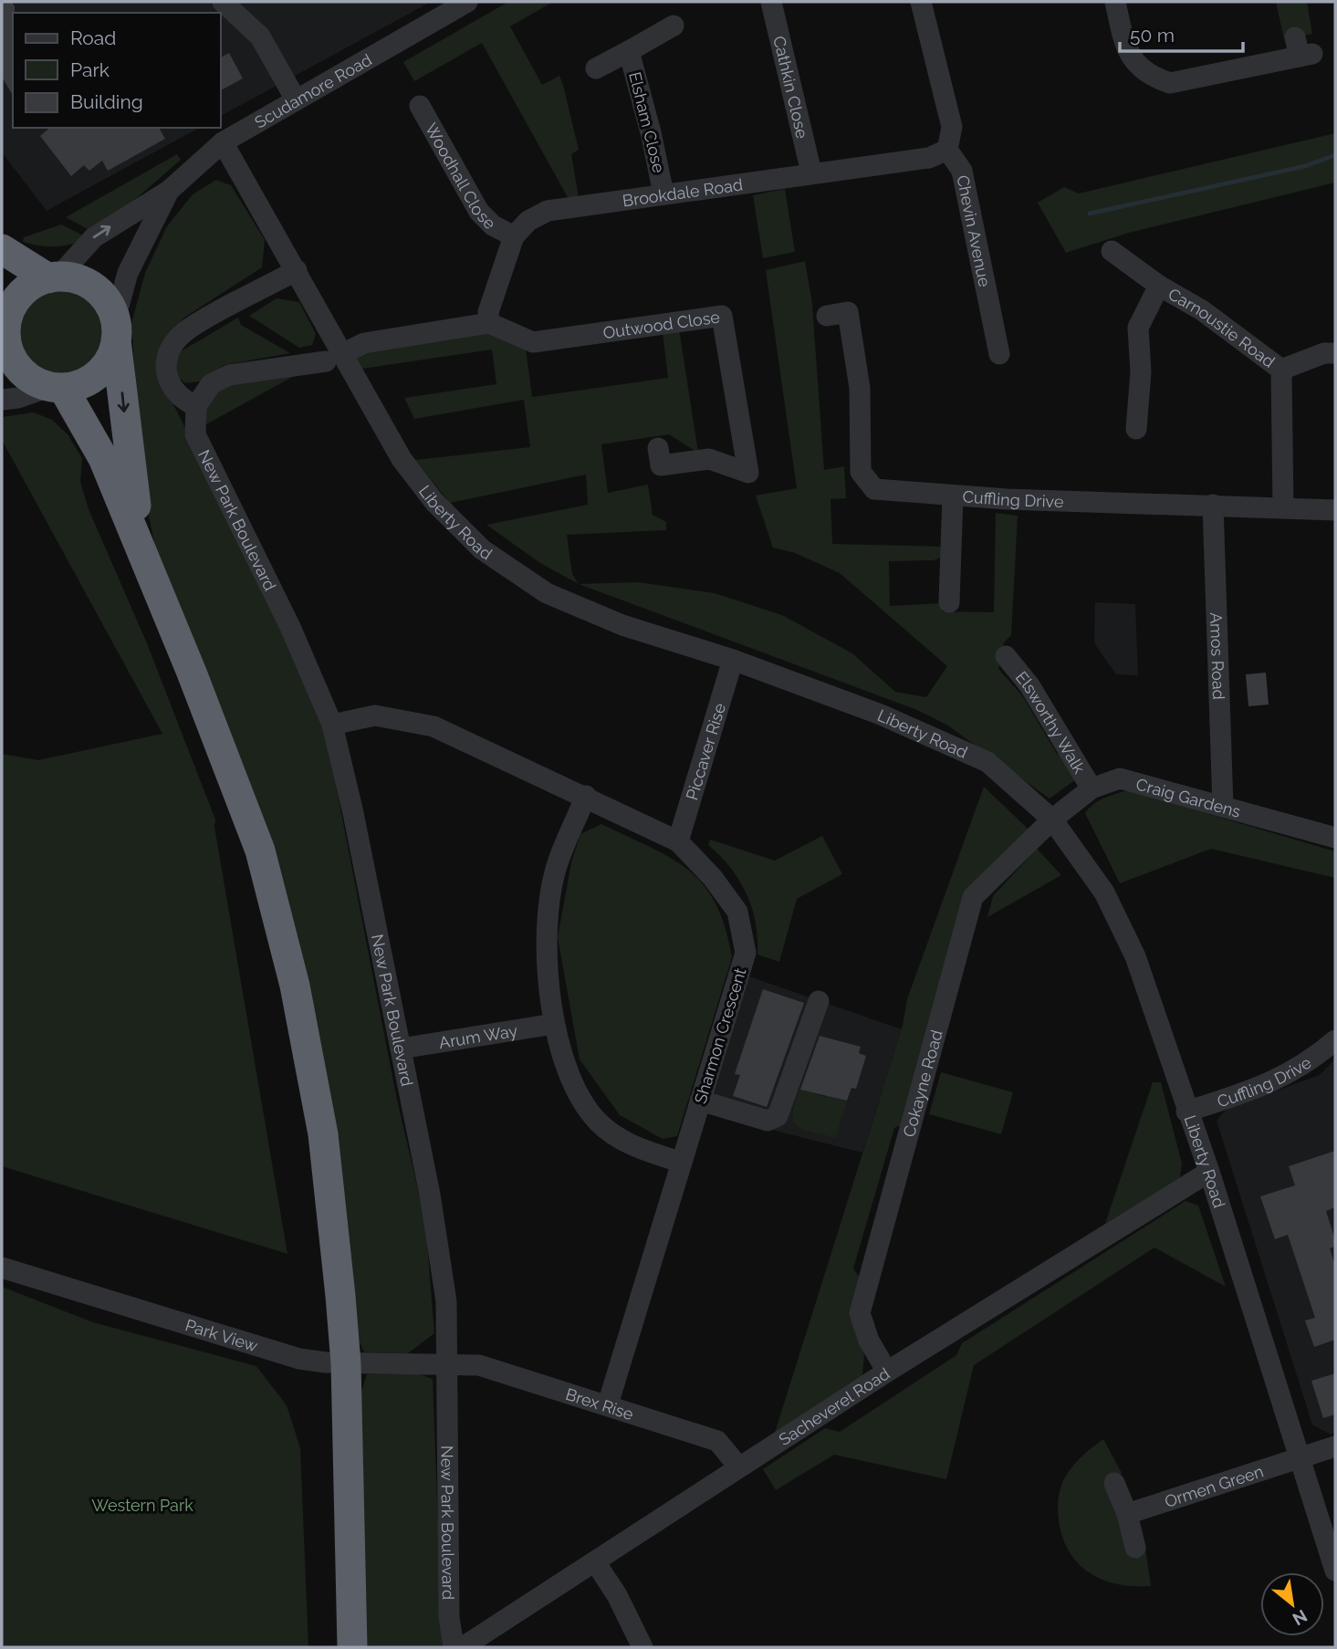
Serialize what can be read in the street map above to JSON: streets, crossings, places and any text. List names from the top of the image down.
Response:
{
  "streets": {
    "street": [
      "Cathkin Close",
      "Scudamore Road",
      "Elsham Close",
      "Woodhall Close",
      "Brookdale Road",
      "Chevin Avenue",
      "Outwood Close",
      "Carnoustie Road",
      "Cuffling Drive",
      "Liberty Road",
      "New Park Boulevard",
      "Amos Road",
      "Elsworthy Walk",
      "Piccaver Rise",
      "Craig Gardens",
      "Sharmon Crescent",
      "Arum Way",
      "Cokayne Road",
      "Park View",
      "Brex Rise",
      "Sacheverel Road",
      "Ormen Green"
    ]
  },
  "crossings": [
    ["Cathkin Close", "Brookdale Road"],
    ["Scudamore Road", "Liberty Road"],
    ["Elsham Close", "Brookdale Road"],
    ["Woodhall Close", "Brookdale Road"],
    ["Brookdale Road", "Chevin Avenue"],
    ["Carnoustie Road", "Cuffling Drive"],
    ["Cuffling Drive", "Liberty Road"],
    ["Cuffling Drive", "Amos Road"],
    ["Liberty Road", "Piccaver Rise"],
    ["Liberty Road", "Craig Gardens"],
    ["Liberty Road", "Cokayne Road"],
    ["Liberty Road", "Sacheverel Road"],
    ["Liberty Road", "Ormen Green"],
    ["New Park Boulevard", "Sharmon Crescent"],
    ["New Park Boulevard", "Arum Way"],
    ["New Park Boulevard", "Park View"],
    ["New Park Boulevard", "Brex Rise"],
    ["Amos Road", "Craig Gardens"],
    ["Elsworthy Walk", "Craig Gardens"],
    ["Piccaver Rise", "Sharmon Crescent"],
    ["Craig Gardens", "Cokayne Road"],
    ["Sharmon Crescent", "Brex Rise"],
    ["Cokayne Road", "Sacheverel Road"],
    ["Park View", "Brex Rise"],
    ["Brex Rise", "Sacheverel Road"]
  ],
  "parks": ["Western Park"],
  "legend": ["Road", "Park", "Building"],
  "scale_bar": "50 m",
  "north": "bottom right"
}
